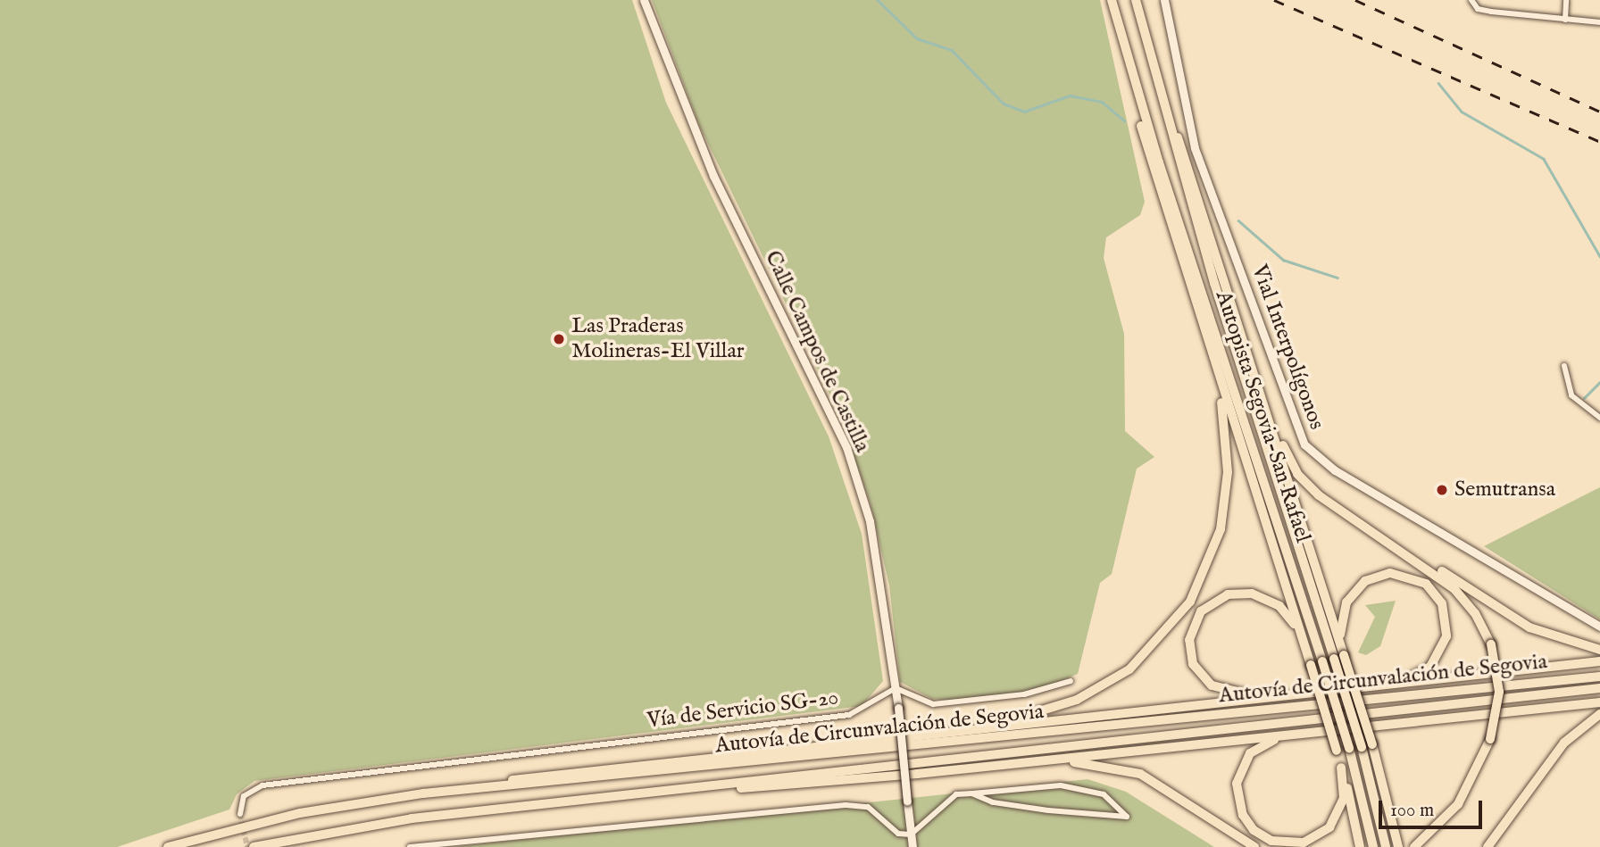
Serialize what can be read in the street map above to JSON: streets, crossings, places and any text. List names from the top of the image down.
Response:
{
  "streets": {
    "highway": ["Autopista Segovia-San Rafael", "Autovía de Circunvalación de Segovia"],
    "main road": ["Vial Interpolígonos", "Calle Campos de Castilla"],
    "street": ["Vía de Servicio SG-20"]
  },
  "crossings": [
    ["Calle Campos de Castilla", "Vía de Servicio SG-20"]
  ],
  "places": ["Las Praderas Molineras-El Villar", "Semutransa"],
  "scale_bar": "100 m"
}
